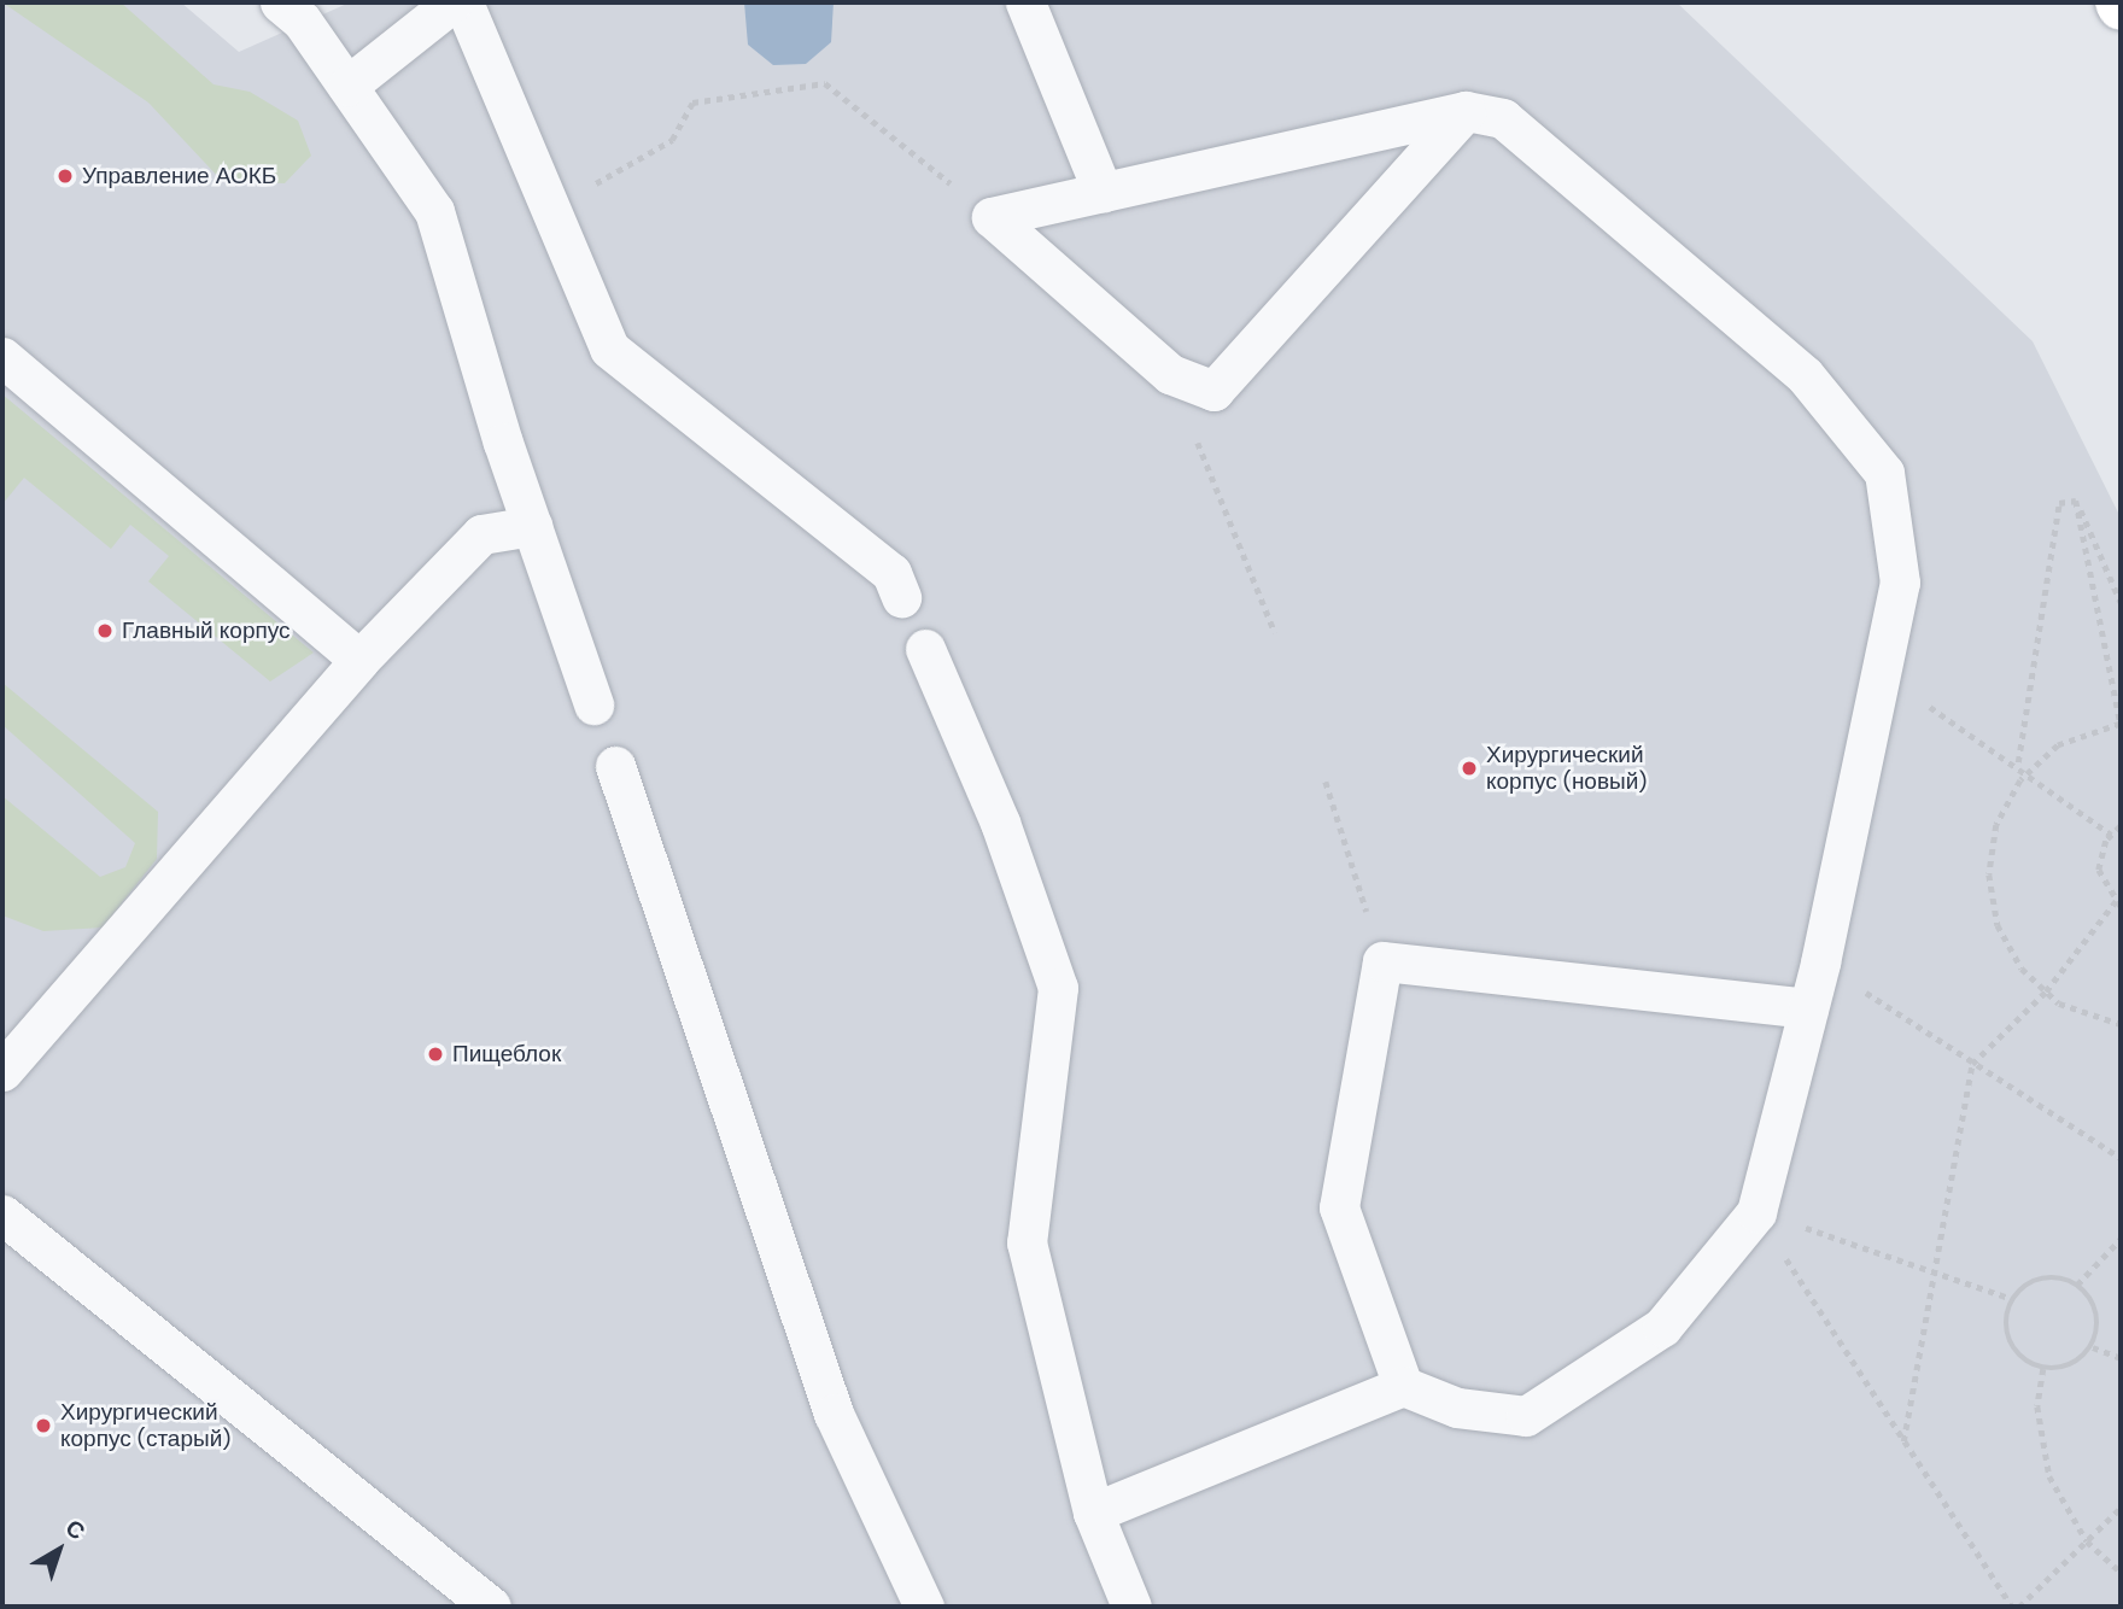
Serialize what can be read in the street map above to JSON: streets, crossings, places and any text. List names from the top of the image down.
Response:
{
  "places": [
    "Управление АОКБ",
    "Главный корпус",
    "Хирургический корпус (новый)",
    "Пищеблок",
    "Хирургический корпус (старый)"
  ],
  "north": "top right"
}
